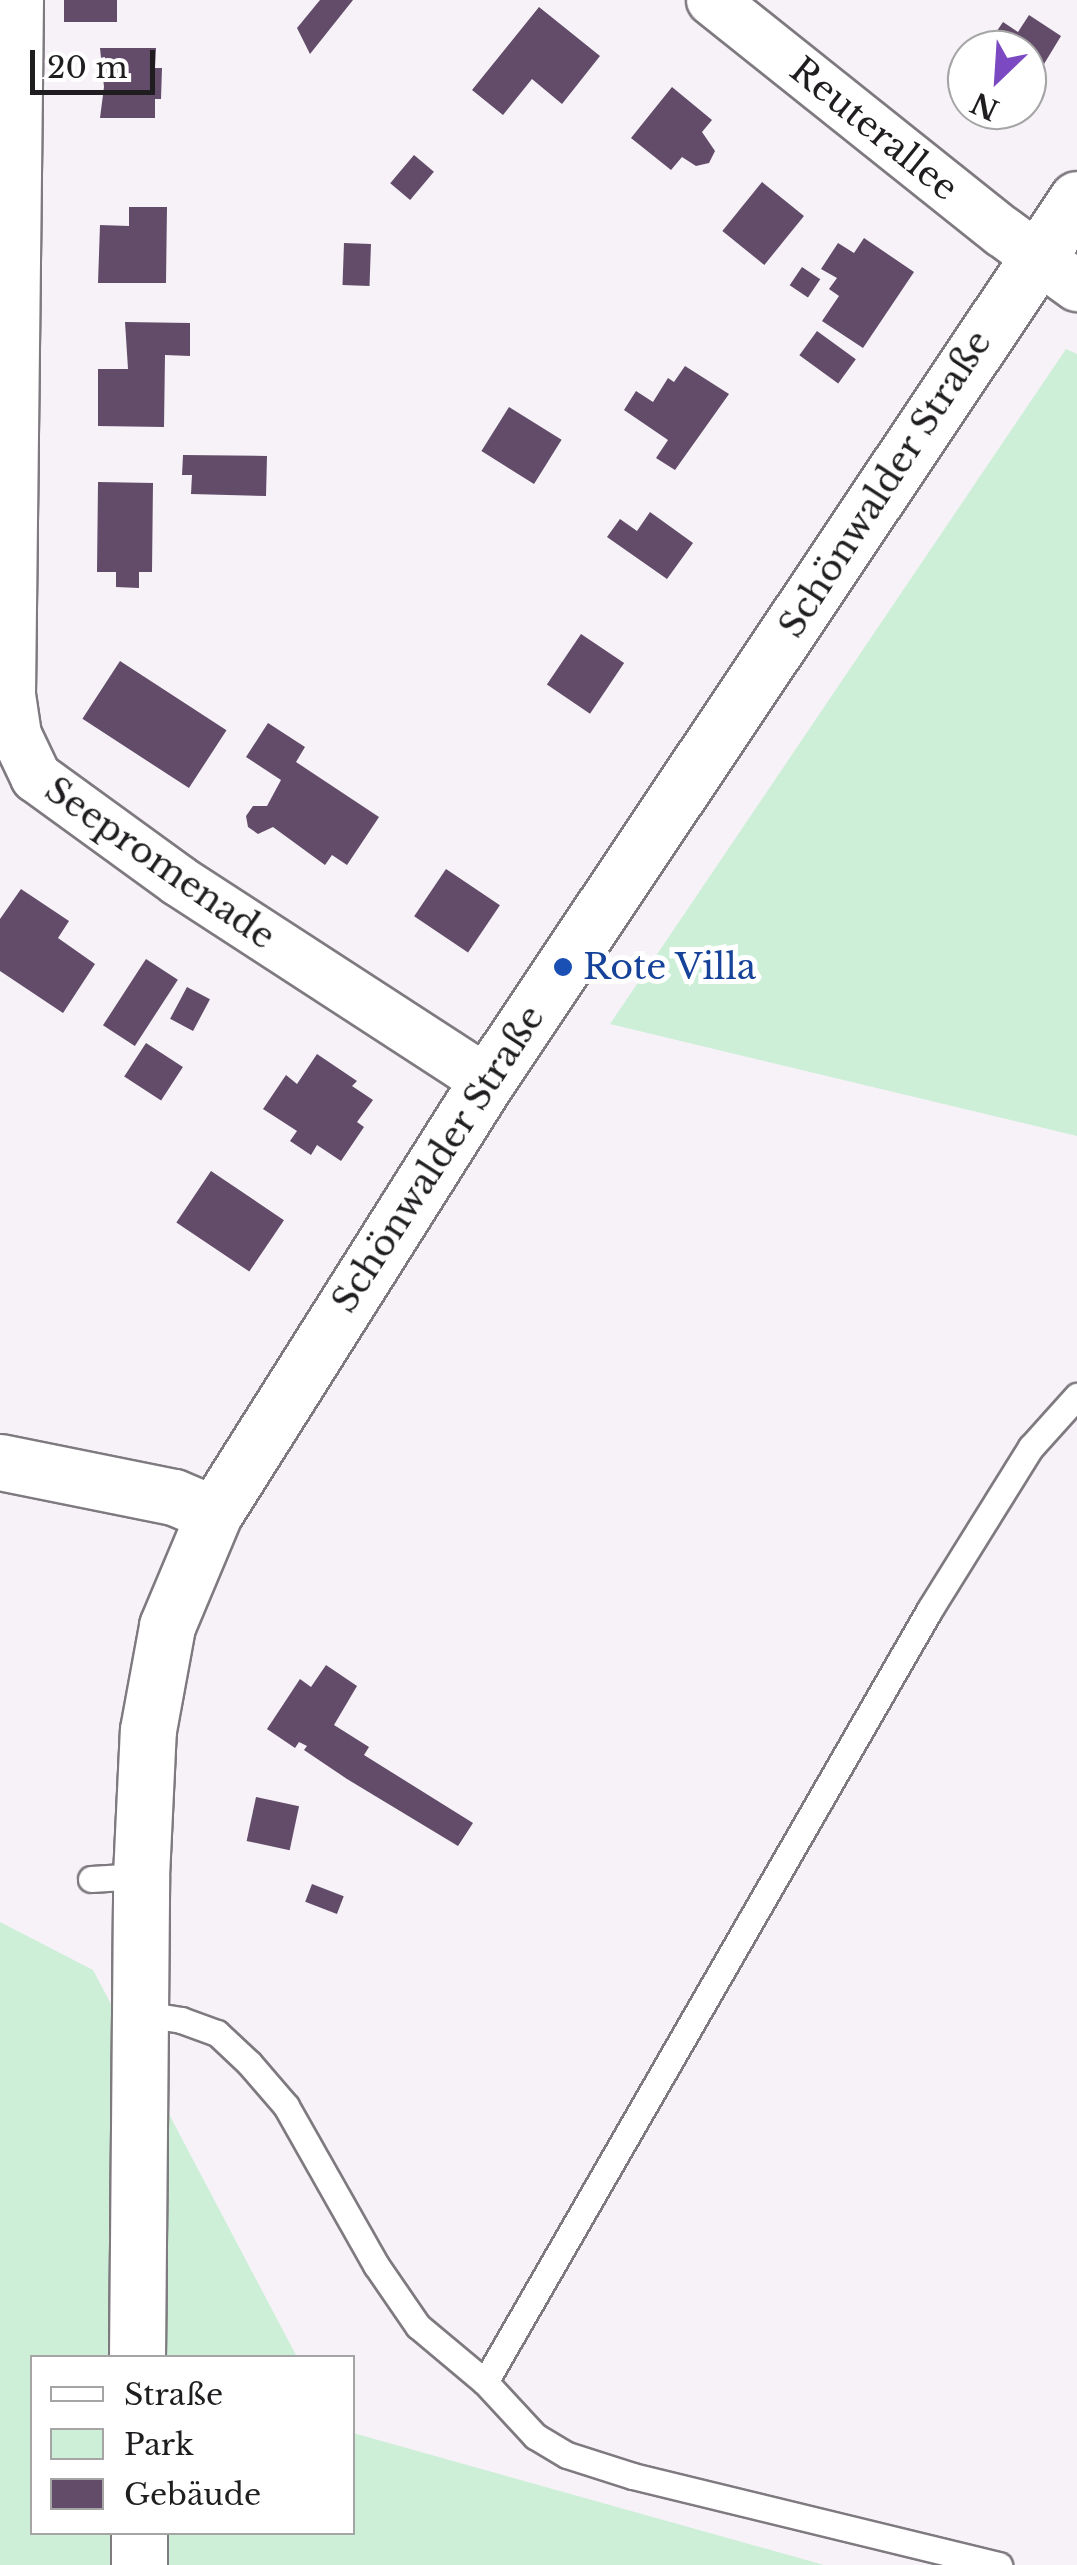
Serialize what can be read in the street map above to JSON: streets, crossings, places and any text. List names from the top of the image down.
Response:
{
  "streets": {
    "main road": ["Schönwalder Straße"],
    "street": ["Reuterallee", "Seepromenade"]
  },
  "crossings": [
    ["Reuterallee", "Schönwalder Straße"],
    ["Schönwalder Straße", "Seepromenade"]
  ],
  "places": ["Rote Villa"],
  "legend": ["Straße", "Park", "Gebäude"],
  "scale_bar": "20 m",
  "north": "bottom left"
}
